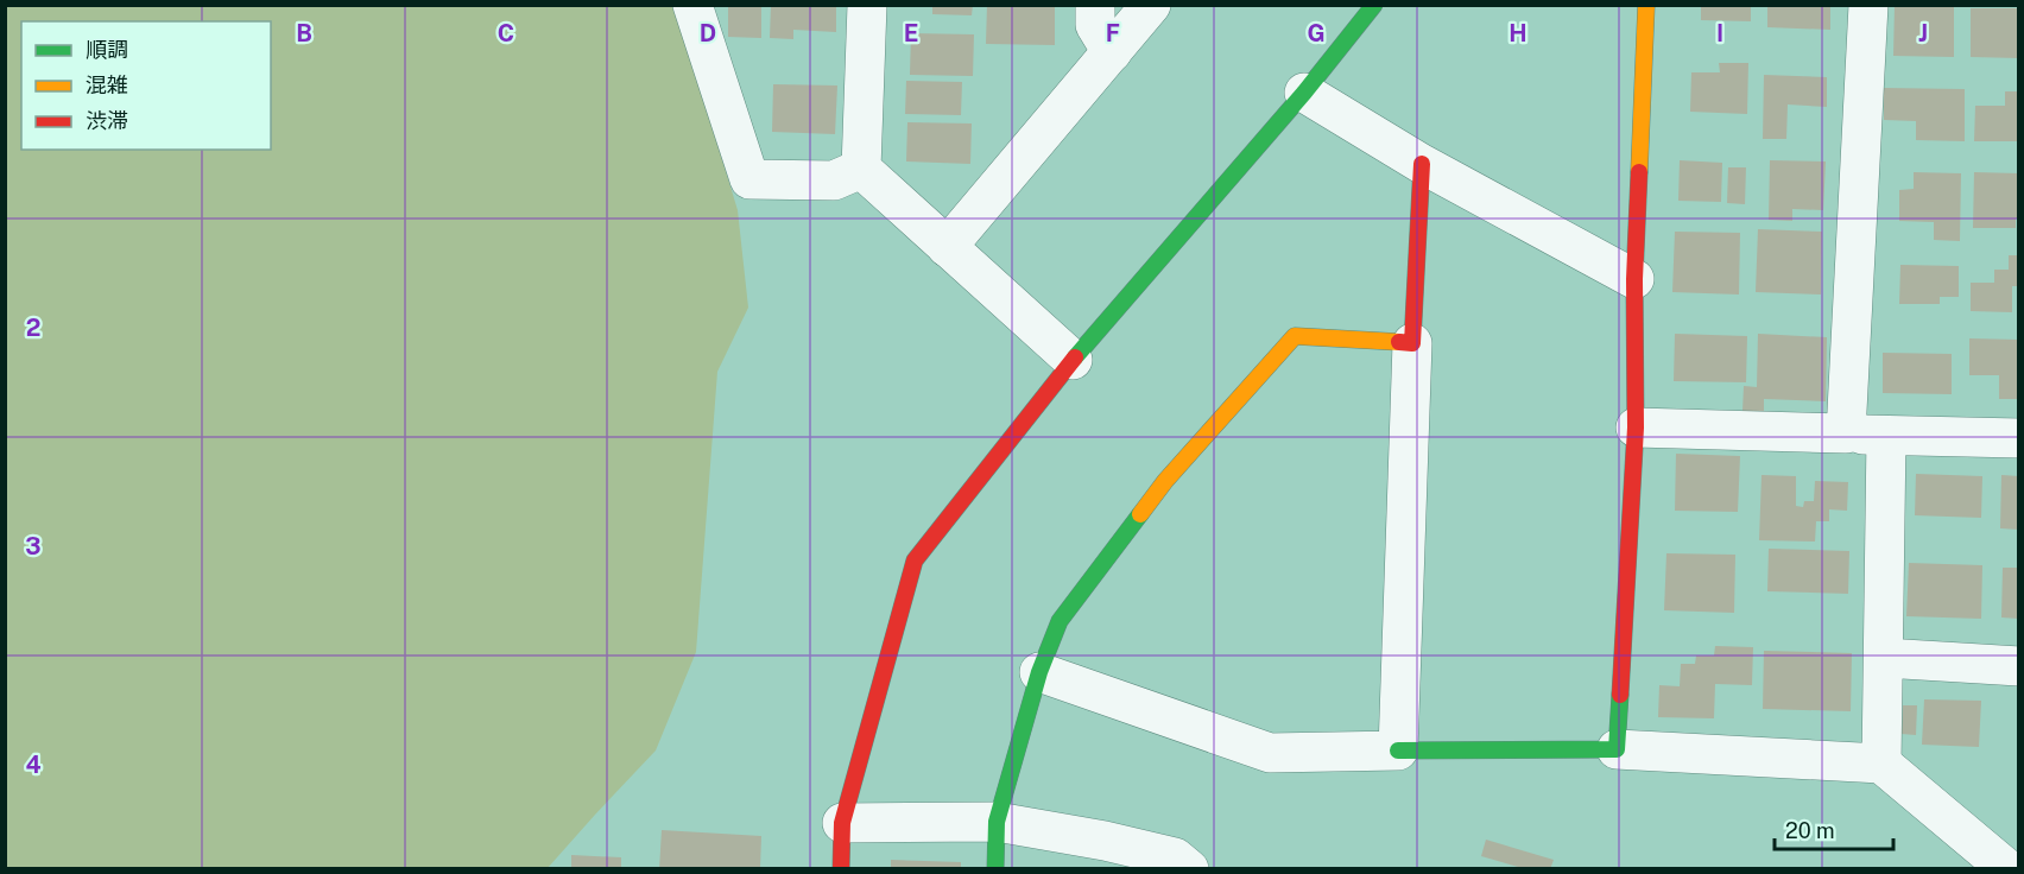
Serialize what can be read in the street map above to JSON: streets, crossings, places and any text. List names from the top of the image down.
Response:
{
  "legend": ["順調", "混雑", "渋滞"],
  "scale_bar": "20 m",
  "grid": {
    "columns": [
      "B",
      "C",
      "D",
      "E",
      "F",
      "G",
      "H",
      "I",
      "J"
    ],
    "rows": ["2", "3", "4"]
  }
}
